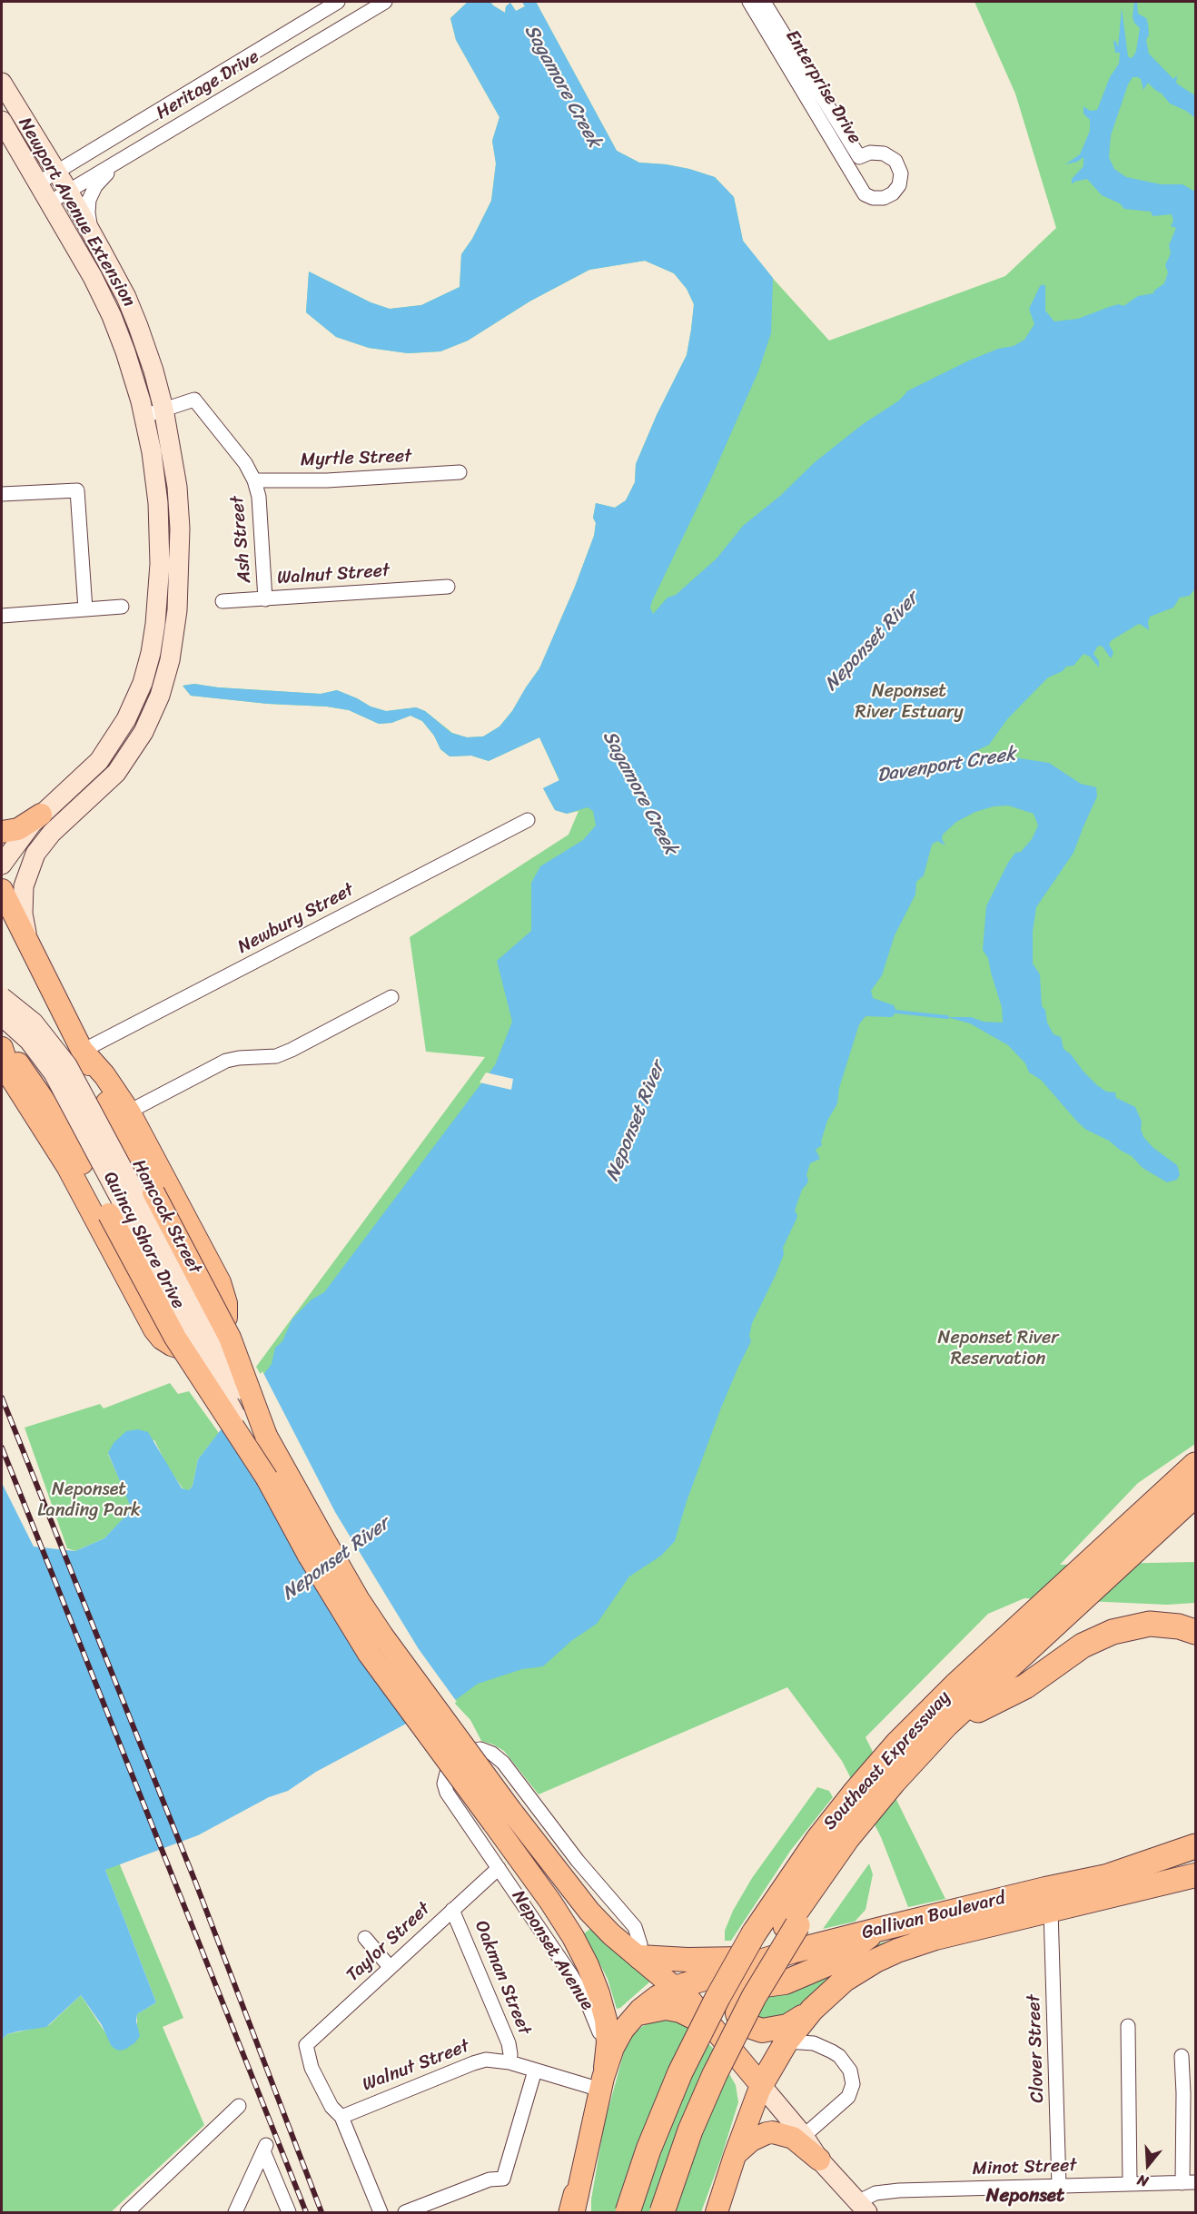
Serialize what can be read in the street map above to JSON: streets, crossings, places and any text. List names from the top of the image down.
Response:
{
  "streets": {
    "highway": ["Southeast Expressway", "Gallivan Boulevard"],
    "main road": [
      "Newport Avenue Extension",
      "Hancock Street",
      "Quincy Shore Drive",
      "Neponset Avenue"
    ],
    "street": [
      "Heritage Drive",
      "Enterprise Drive",
      "Myrtle Street",
      "Ash Street",
      "Walnut Street",
      "Newbury Street",
      "Taylor Street",
      "Oakman Street",
      "Clover Street",
      "Minot Street"
    ]
  },
  "crossings": [
    ["Heritage Drive", "Newport Avenue Extension"],
    ["Newport Avenue Extension", "Ash Street"],
    ["Newport Avenue Extension", "Hancock Street"],
    ["Myrtle Street", "Ash Street"],
    ["Ash Street", "Walnut Street"],
    ["Walnut Street", "Taylor Street"],
    ["Walnut Street", "Oakman Street"],
    ["Newbury Street", "Hancock Street"],
    ["Hancock Street", "Quincy Shore Drive"],
    ["Hancock Street", "Neponset Avenue"],
    ["Gallivan Boulevard", "Clover Street"],
    ["Taylor Street", "Neponset Avenue"],
    ["Taylor Street", "Oakman Street"],
    ["Clover Street", "Minot Street"]
  ],
  "districts": ["Neponset"],
  "water": ["Sagamore Creek", "Neponset River", "Davenport Creek"],
  "parks": ["Neponset River Estuary", "Neponset River Reservation", "Neponset Landing Park"],
  "north": "bottom"
}
